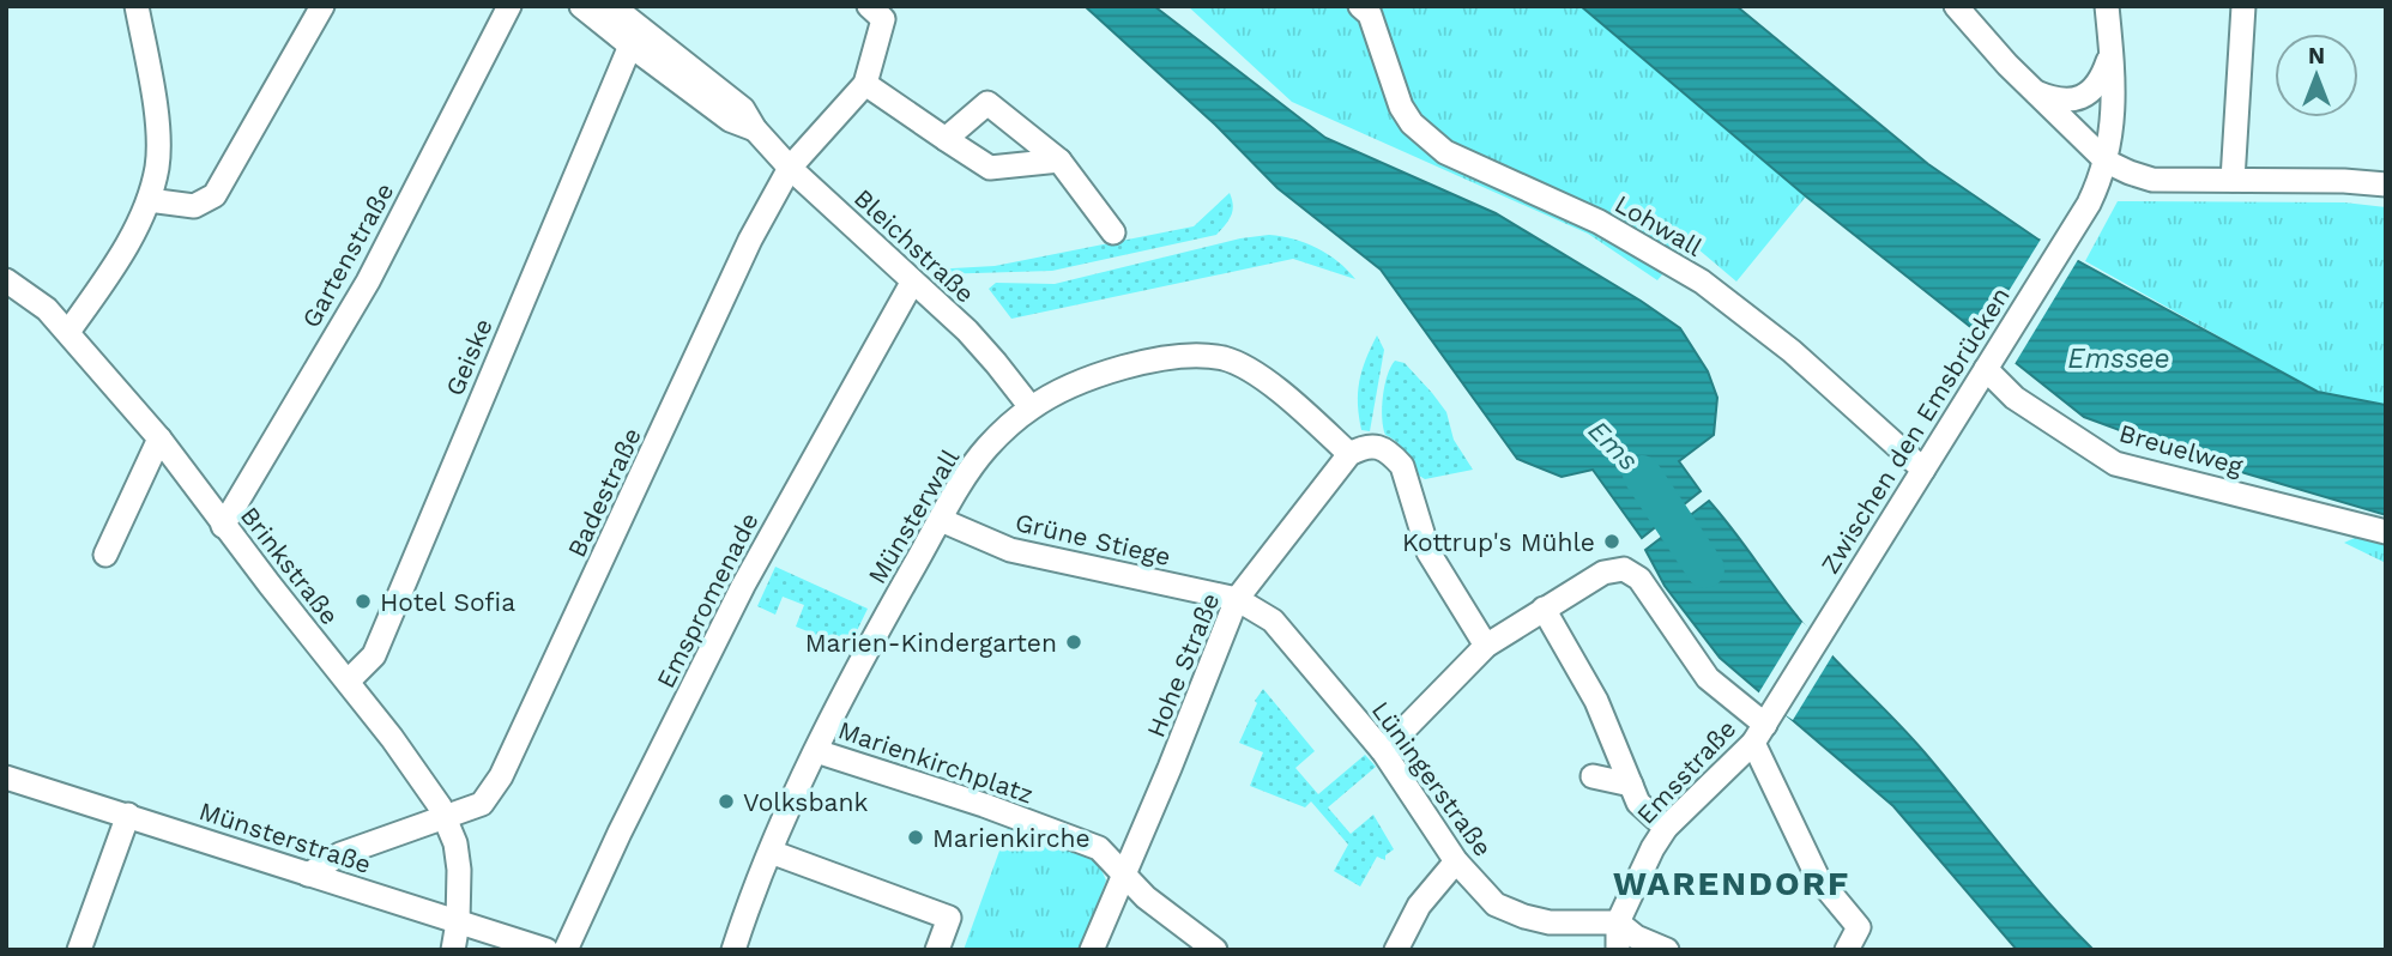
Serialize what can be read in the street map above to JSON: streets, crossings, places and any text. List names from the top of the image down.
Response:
{
  "streets": {
    "street": [
      "Lohwall",
      "Bleichstraße",
      "Gartenstraße",
      "Geiske",
      "Zwischen den Emsbrücken",
      "Breuelweg",
      "Badestraße",
      "Münsterwall",
      "Grüne Stiege",
      "Brinkstraße",
      "Emspromenade",
      "Hohe Straße",
      "Marienkirchplatz",
      "Emsstraße",
      "Lüningerstraße",
      "Münsterstraße"
    ]
  },
  "crossings": [
    ["Lohwall", "Zwischen den Emsbrücken"],
    ["Bleichstraße", "Geiske"],
    ["Bleichstraße", "Badestraße"],
    ["Bleichstraße", "Münsterwall"],
    ["Bleichstraße", "Emspromenade"],
    ["Gartenstraße", "Brinkstraße"],
    ["Geiske", "Brinkstraße"],
    ["Zwischen den Emsbrücken", "Breuelweg"],
    ["Zwischen den Emsbrücken", "Emsstraße"],
    ["Badestraße", "Brinkstraße"],
    ["Badestraße", "Münsterstraße"],
    ["Münsterwall", "Grüne Stiege"],
    ["Münsterwall", "Hohe Straße"],
    ["Münsterwall", "Marienkirchplatz"],
    ["Grüne Stiege", "Hohe Straße"],
    ["Grüne Stiege", "Lüningerstraße"],
    ["Brinkstraße", "Münsterstraße"],
    ["Hohe Straße", "Marienkirchplatz"],
    ["Hohe Straße", "Lüningerstraße"],
    ["Emsstraße", "Lüningerstraße"]
  ],
  "districts": ["WARENDORF"],
  "water": ["Emssee", "Ems"],
  "places": [
    "Kottrup's Mühle",
    "Hotel Sofia",
    "Marien-Kindergarten",
    "Volksbank",
    "Marienkirche"
  ],
  "north": "top"
}
